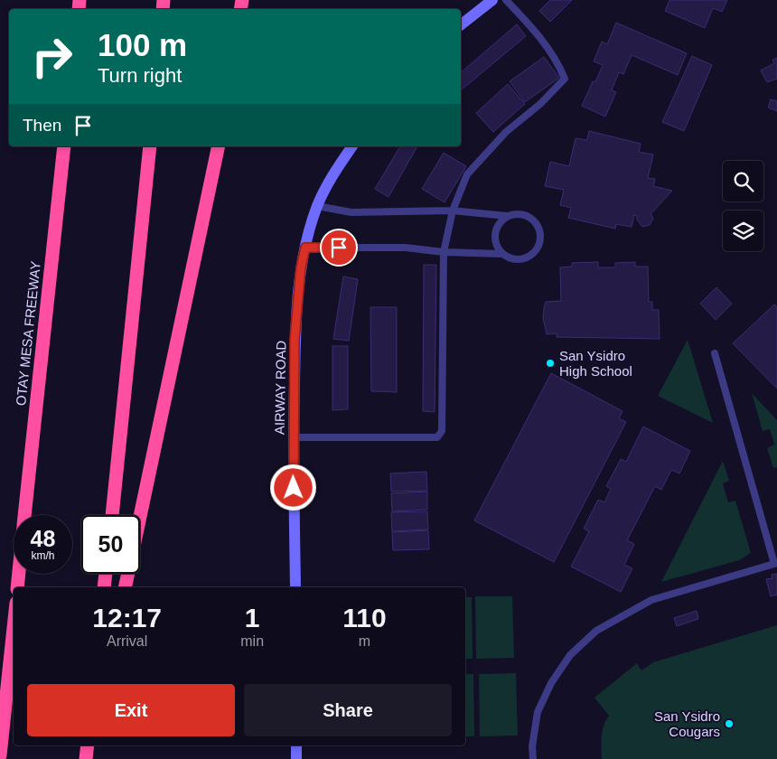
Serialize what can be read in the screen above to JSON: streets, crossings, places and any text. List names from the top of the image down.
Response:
{
  "streets": {
    "highway": ["OTAY MESA FREEWAY"],
    "main road": ["AIRWAY ROAD"]
  },
  "places": ["San Ysidro High School", "San Ysidro Cougars"],
  "page": {
    "turn": ["100 m", "Turn right"],
    "then": "Then",
    "speed": "48 km/h",
    "limit": "50",
    "eta": [
      "12:17",
      "Arrival",
      "1",
      "min",
      "110",
      "m"
    ],
    "buttons": ["Exit", "Share"]
  }
}
